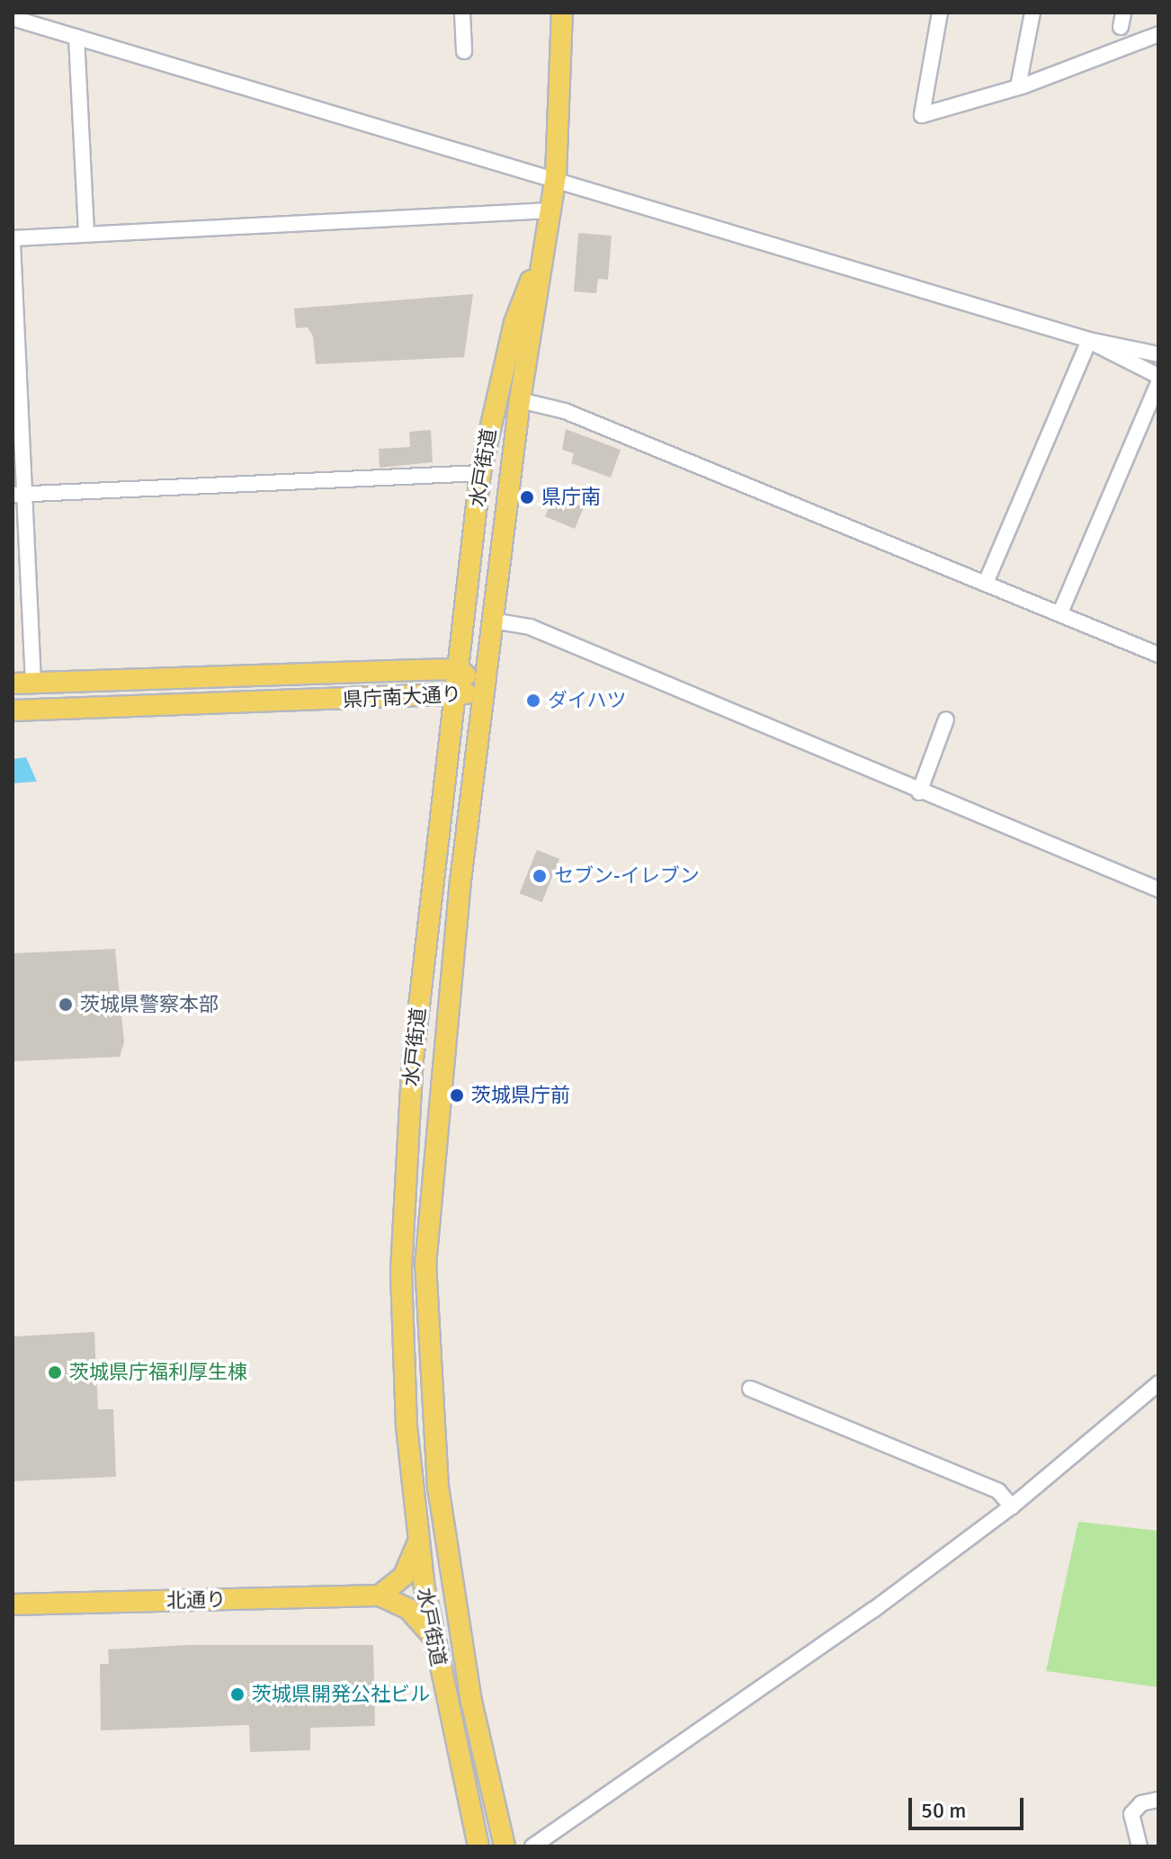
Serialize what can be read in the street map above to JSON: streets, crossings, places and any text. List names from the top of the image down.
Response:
{
  "streets": {
    "main road": ["水戸街道", "県庁南大通り", "北通り"]
  },
  "crossings": [
    ["水戸街道", "県庁南大通り"]
  ],
  "places": [
    "県庁南",
    "ダイハツ",
    "セブン-イレブン",
    "茨城県警察本部",
    "茨城県庁前",
    "茨城県庁福利厚生棟",
    "茨城県開発公社ビル"
  ],
  "scale_bar": "50 m"
}
